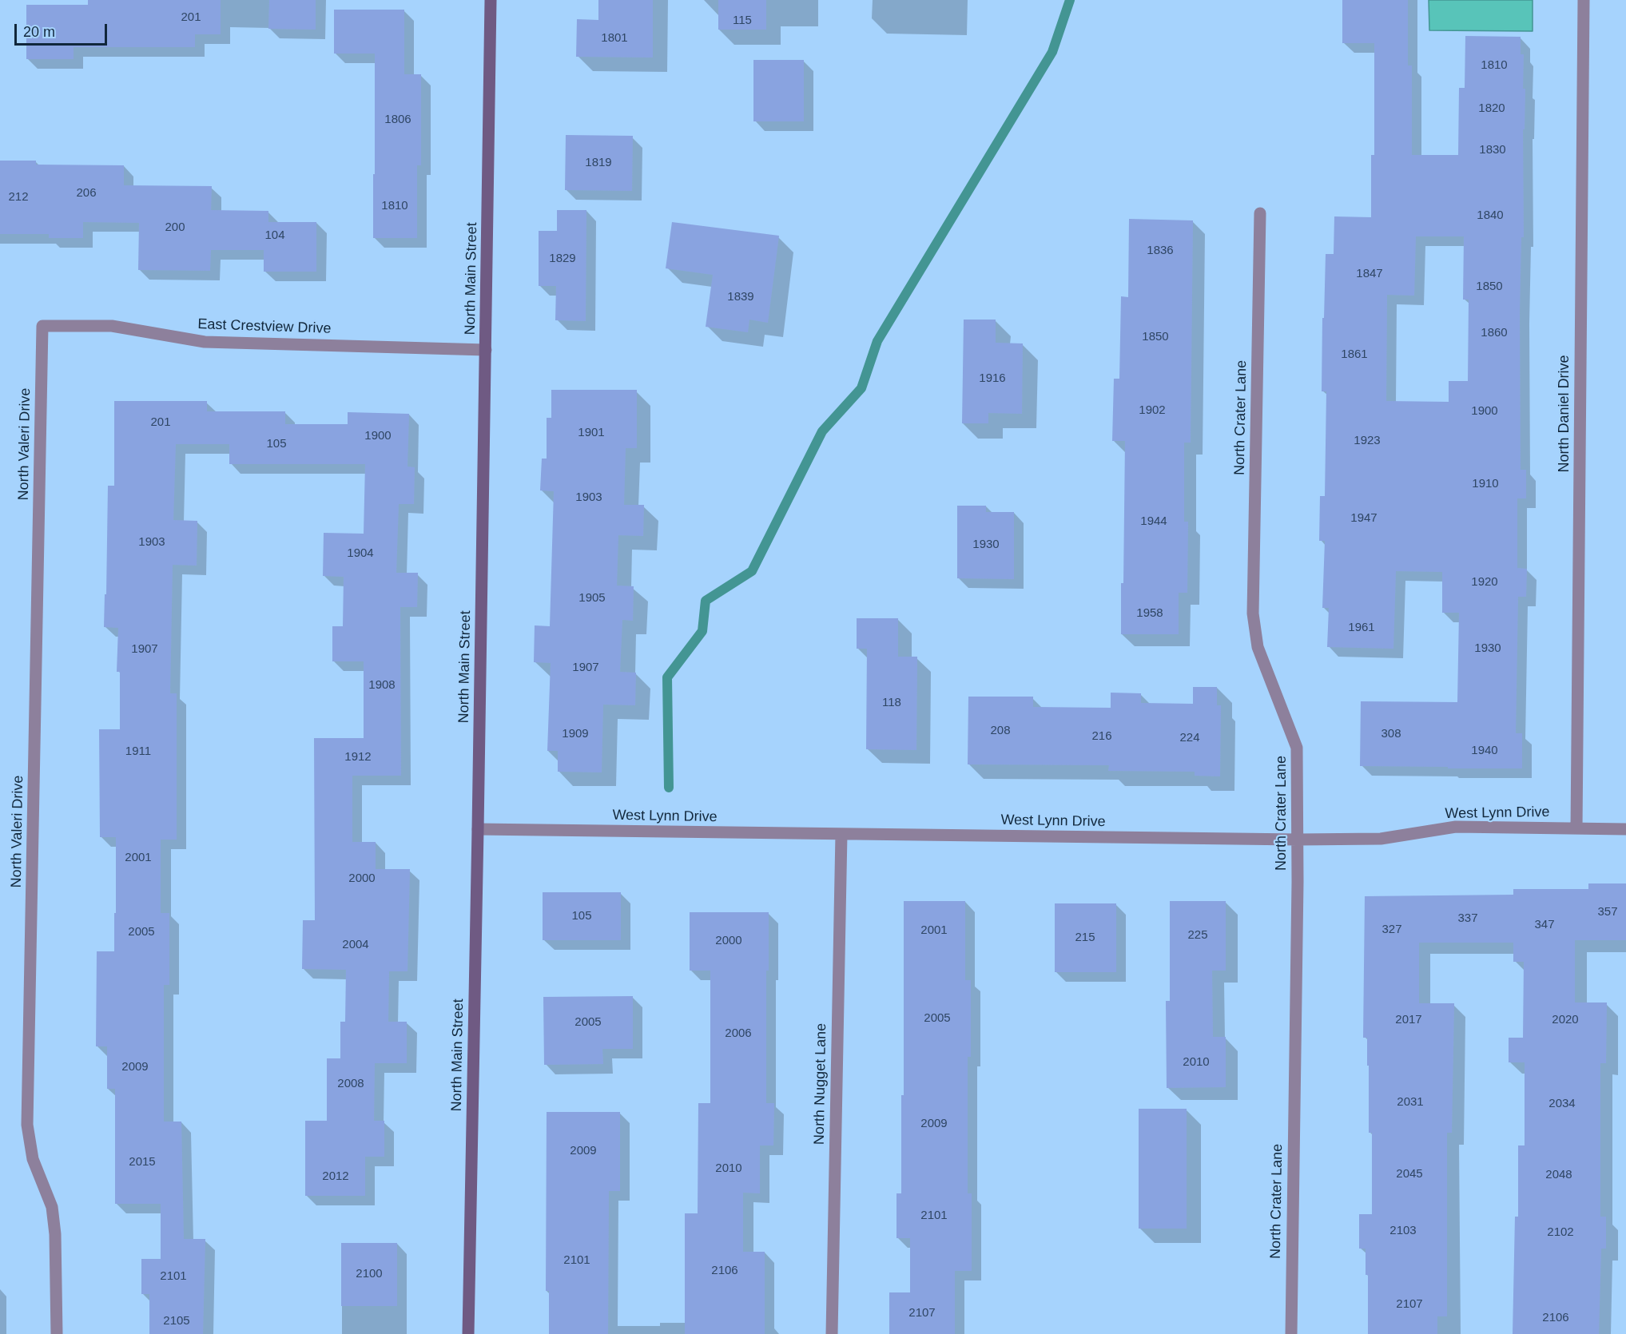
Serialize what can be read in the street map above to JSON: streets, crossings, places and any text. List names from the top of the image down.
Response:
{
  "streets": {
    "street": [
      "North Main Street",
      "East Crestview Drive",
      "North Daniel Drive",
      "North Crater Lane",
      "North Valeri Drive",
      "West Lynn Drive",
      "North Nugget Lane"
    ]
  },
  "crossings": [
    ["North Main Street", "East Crestview Drive"],
    ["North Main Street", "West Lynn Drive"],
    ["East Crestview Drive", "North Valeri Drive"],
    ["North Daniel Drive", "West Lynn Drive"],
    ["North Crater Lane", "West Lynn Drive"],
    ["West Lynn Drive", "North Nugget Lane"]
  ],
  "house_numbers": [
    "201",
    "115",
    "1801",
    "1810",
    "1820",
    "1806",
    "1830",
    "1819",
    "206",
    "212",
    "1810",
    "1840",
    "200",
    "104",
    "1836",
    "1829",
    "1847",
    "1850",
    "1839",
    "1860",
    "1850",
    "1861",
    "1916",
    "1902",
    "1900",
    "201",
    "1901",
    "1900",
    "1923",
    "105",
    "1910",
    "1903",
    "1947",
    "1944",
    "1903",
    "1930",
    "1904",
    "1920",
    "1905",
    "1958",
    "1961",
    "1930",
    "1907",
    "1907",
    "1908",
    "118",
    "208",
    "1909",
    "308",
    "216",
    "224",
    "1940",
    "1911",
    "1912",
    "2001",
    "2000",
    "357",
    "105",
    "337",
    "347",
    "327",
    "2001",
    "2005",
    "225",
    "215",
    "2000",
    "2004",
    "2005",
    "2017",
    "2020",
    "2005",
    "2006",
    "2010",
    "2009",
    "2008",
    "2031",
    "2034",
    "2009",
    "2009",
    "2015",
    "2010",
    "2045",
    "2048",
    "2012",
    "2101",
    "2103",
    "2102",
    "2101",
    "2106",
    "2100",
    "2101",
    "2107",
    "2107",
    "2106",
    "2105"
  ],
  "scale_bar": "20 m"
}
